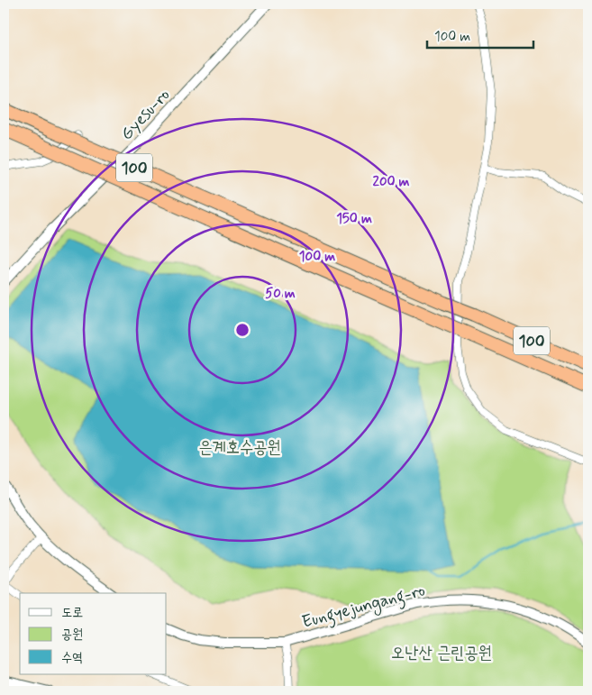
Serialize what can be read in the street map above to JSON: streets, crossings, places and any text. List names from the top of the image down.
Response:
{
  "streets": {
    "highway": ["100"],
    "street": ["Gyesu-ro", "Eungyejungang-ro"]
  },
  "parks": ["은계호수공원", "오난산 근린공원"],
  "legend": ["도로", "공원", "수역"],
  "scale_bar": "100 m",
  "rings": [
    "200 m",
    "150 m",
    "100 m",
    "50 m"
  ]
}
